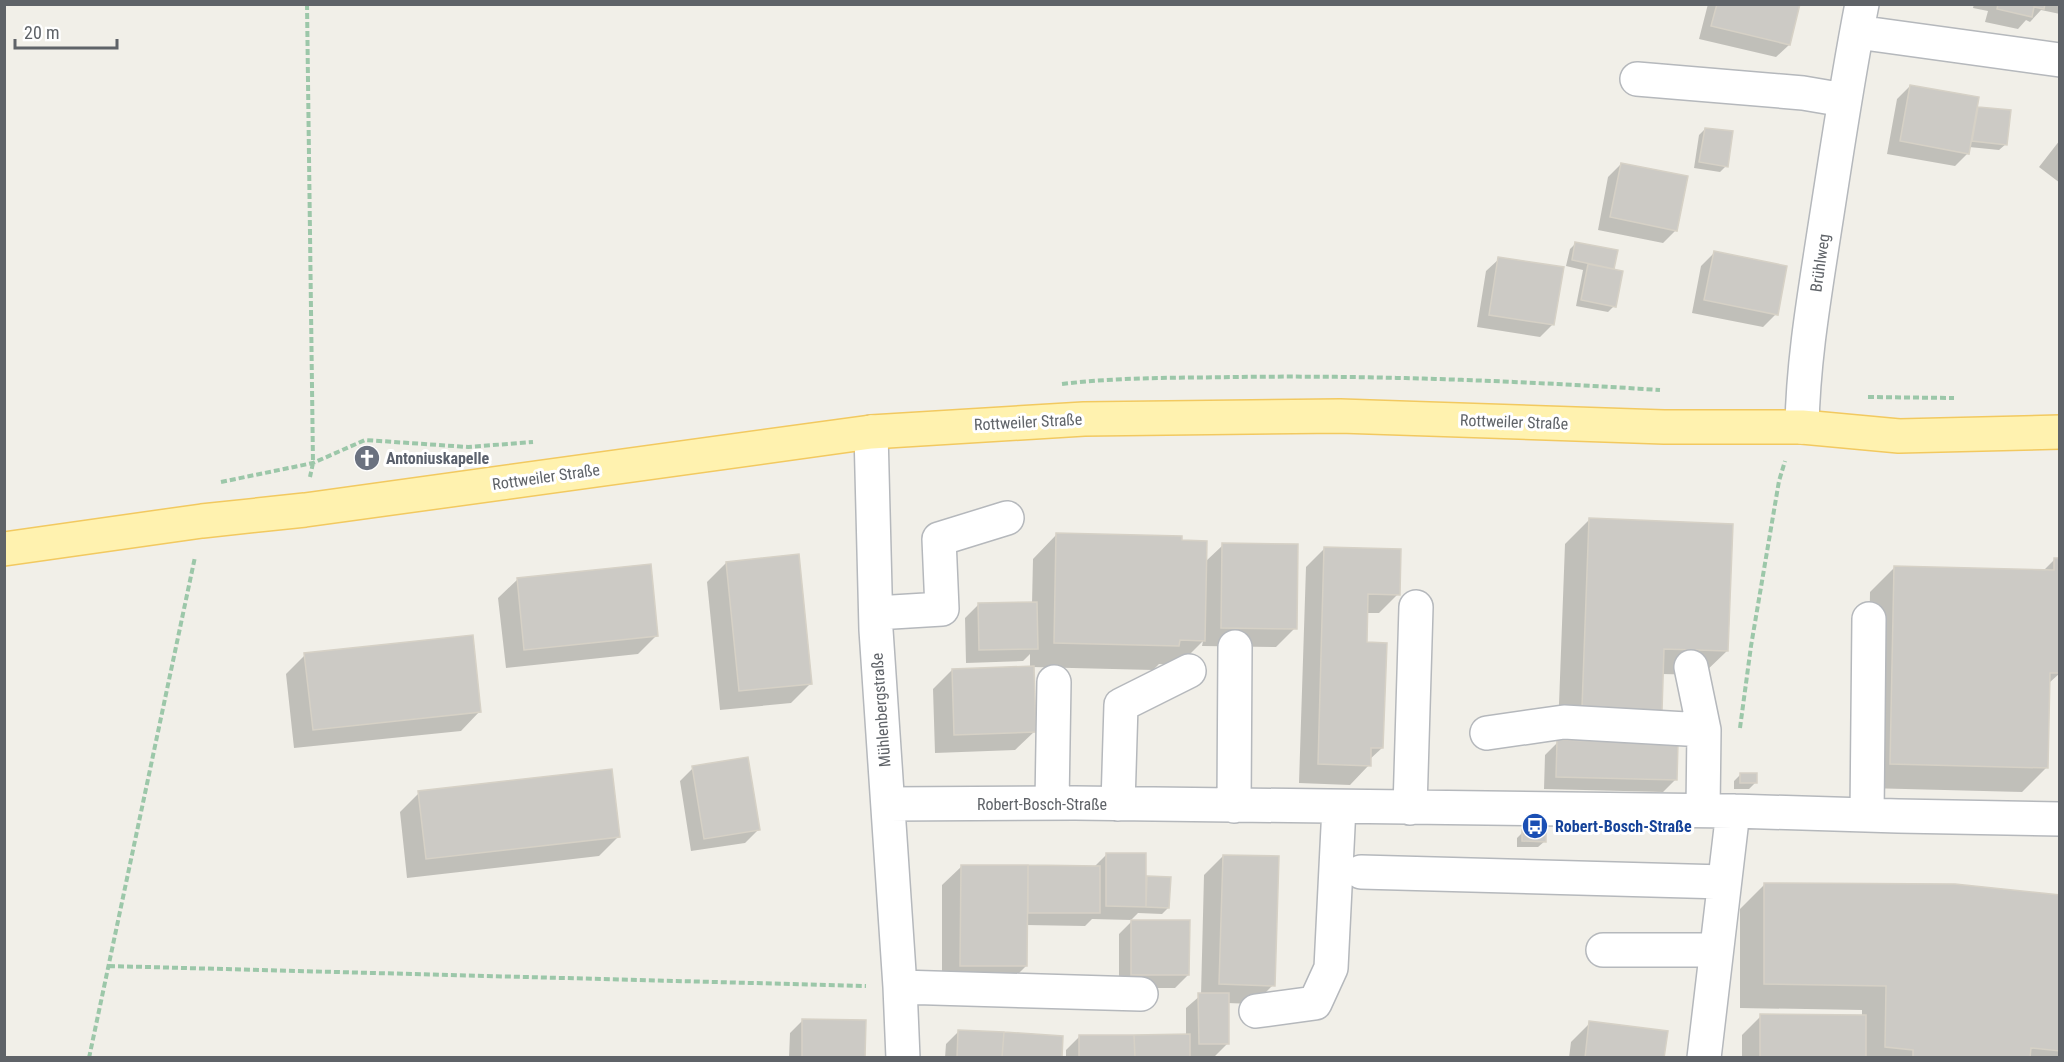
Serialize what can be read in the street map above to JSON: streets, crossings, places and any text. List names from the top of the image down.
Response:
{
  "streets": {
    "main road": ["Rottweiler Straße"],
    "street": ["Brühlweg", "Mühlenbergstraße", "Robert-Bosch-Straße"]
  },
  "crossings": [
    ["Brühlweg", "Rottweiler Straße"],
    ["Rottweiler Straße", "Mühlenbergstraße"],
    ["Mühlenbergstraße", "Robert-Bosch-Straße"]
  ],
  "places": {
    "church": ["Antoniuskapelle"],
    "bus stop": ["Robert-Bosch-Straße"]
  },
  "scale_bar": "20 m"
}
